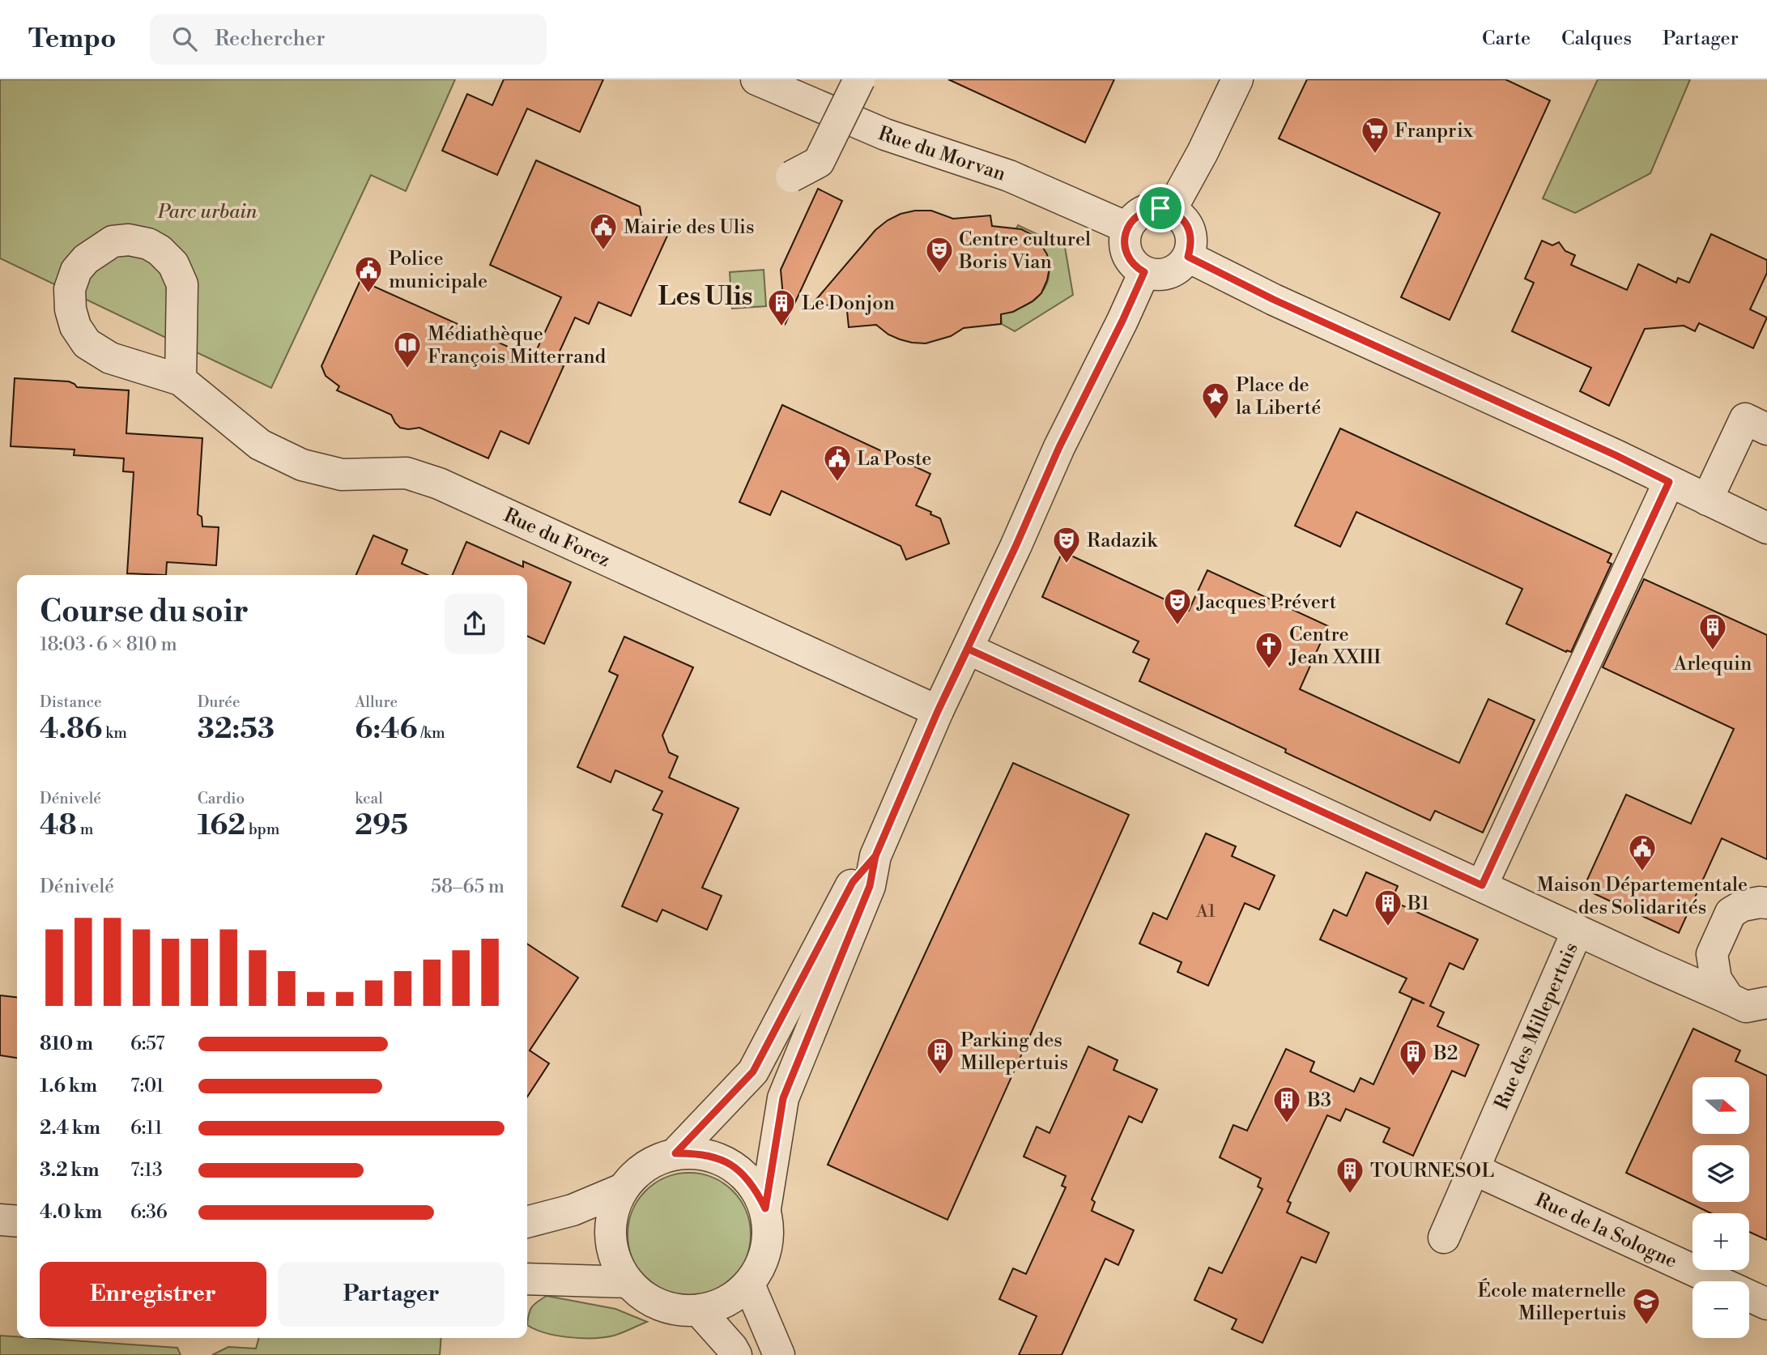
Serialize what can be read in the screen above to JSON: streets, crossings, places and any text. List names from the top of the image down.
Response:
{
  "streets": {
    "street": [
      "Rue du Morvan",
      "Rue du Forez",
      "Rue des Millepertuis",
      "Rue de la Sologne"
    ]
  },
  "crossings": [
    ["Rue des Millepertuis", "Rue de la Sologne"]
  ],
  "districts": ["Les Ulis"],
  "parks": ["Parc urbain"],
  "places": {
    "supermarket": ["Franprix"],
    "public building": [
      "Mairie des Ulis",
      "Police municipale",
      "La Poste",
      "Maison Départementale des Solidarités"
    ],
    "theatre": ["Centre culturel Boris Vian", "Radazik", "Jacques Prévert"],
    "building": [
      "Le Donjon",
      "Arlequin",
      "B1",
      "Parking des Millepertuis",
      "B2",
      "B3",
      "TOURNESOL"
    ],
    "library": ["Médiathèque François Mitterrand"],
    "place": ["Place de la Liberté"],
    "church": ["Centre Jean XXIII"],
    "school or university": ["École maternelle Millepertuis"]
  },
  "house_numbers": ["A1"],
  "north": "right",
  "page": {
    "header": "Tempo",
    "search": "Rechercher",
    "nav": ["Carte", "Calques", "Partager"],
    "heading": ["Course du soir", "18:03 · 6 × 810 m"],
    "stats": [
      ["Distance", "4.86 km"],
      ["Durée", "32:53"],
      ["Allure", "6:46 /km"],
      ["Dénivelé", "48 m"],
      ["Cardio", "162 bpm"],
      ["kcal", "295"]
    ],
    "chart": ["Dénivelé", "58–65 m"],
    "list": [
      {
        "name": "810 m",
        "note": "6:57"
      },
      {
        "name": "1.6 km",
        "note": "7:01"
      },
      {
        "name": "2.4 km",
        "note": "6:11"
      },
      {
        "name": "3.2 km",
        "note": "7:13"
      },
      {
        "name": "4.0 km",
        "note": "6:36"
      }
    ],
    "map_buttons": ["+", "−"],
    "buttons": ["Enregistrer", "Partager"]
  }
}
